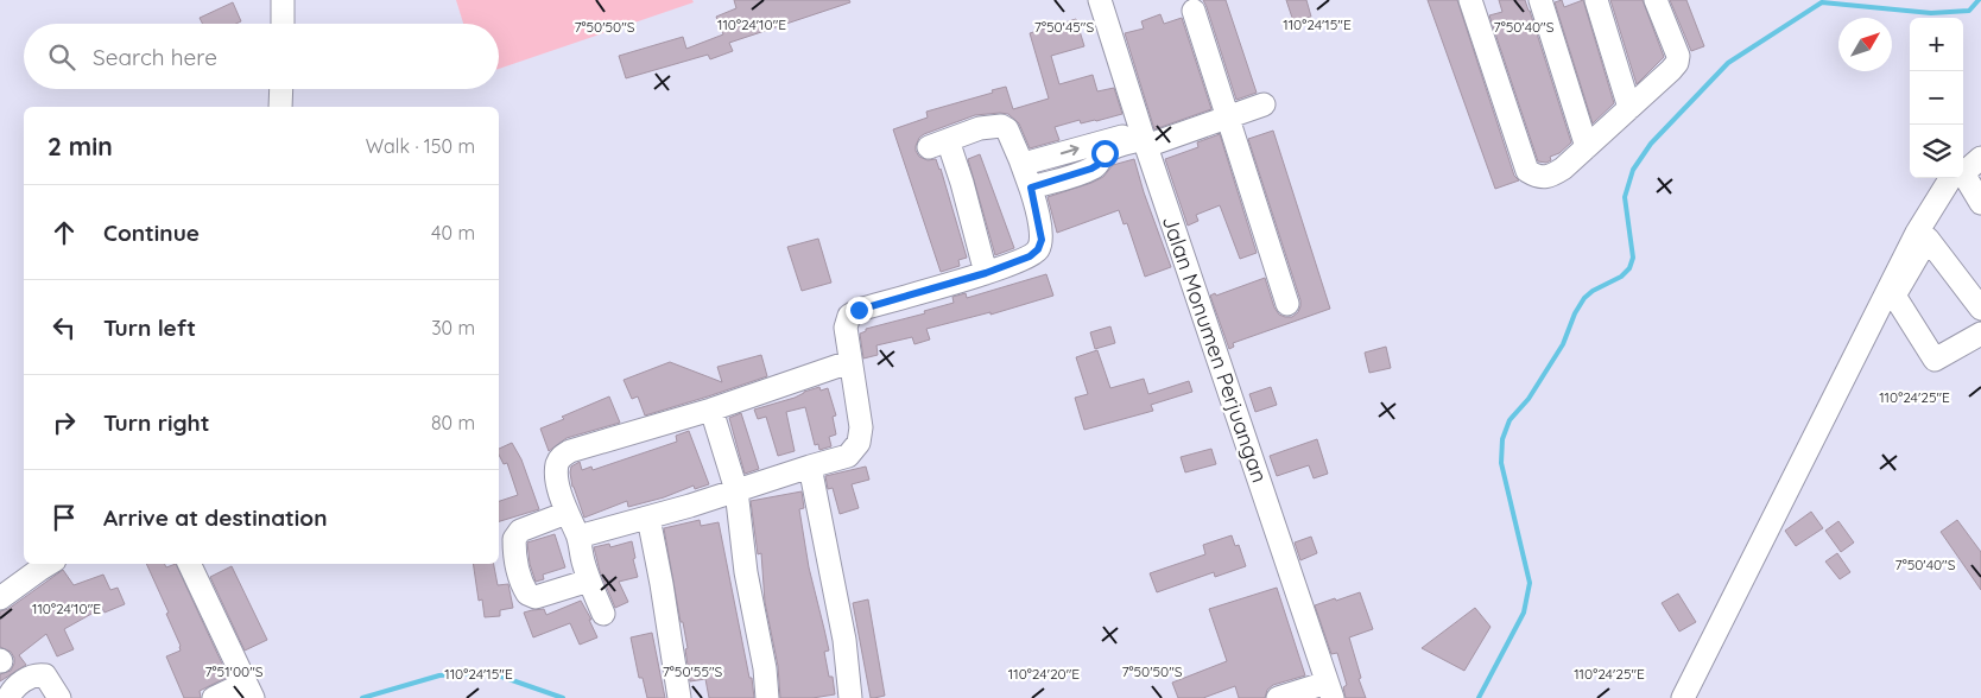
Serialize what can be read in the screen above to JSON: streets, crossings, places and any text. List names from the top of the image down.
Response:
{
  "streets": {
    "street": ["Jalan Monumen Perjuangan"]
  },
  "north": "top right",
  "page": {
    "map_buttons": ["+", "−"],
    "search": "Search here",
    "heading": ["2 min", "Walk · 150 m"],
    "list": [
      ["Continue", "40 m"],
      ["Turn left", "30 m"],
      ["Turn right", "80 m"],
      "Arrive at destination"
    ]
  },
  "coordinates": [
    "110°24'10\"E",
    "110°24'15\"E",
    "7°50'50\"S",
    "7°50'45\"S",
    "7°50'40\"S",
    "110°24'25\"E",
    "7°51'00\"S",
    "7°50'55\"S",
    "110°24'20\"E"
  ]
}
